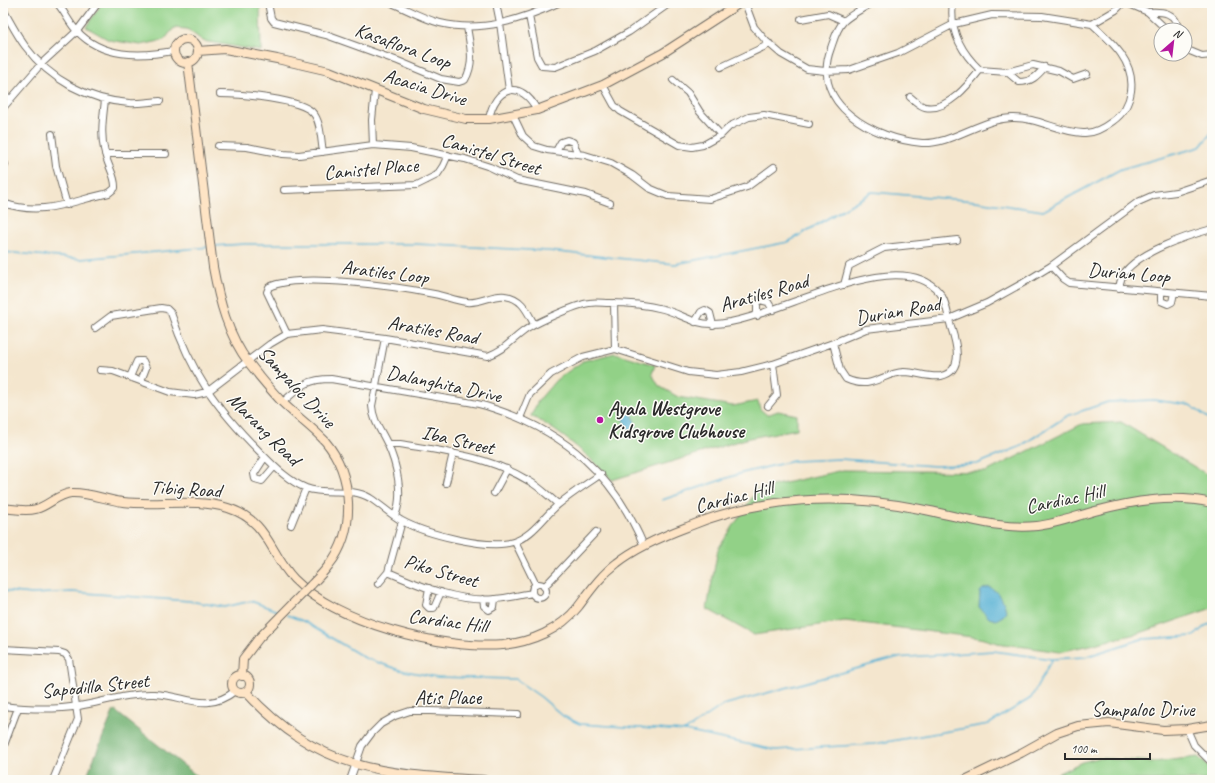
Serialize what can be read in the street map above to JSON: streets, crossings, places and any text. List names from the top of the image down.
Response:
{
  "streets": {
    "street": [
      "Kasaflora Loop",
      "Acacia Drive",
      "Canistel Street",
      "Canistel Place",
      "Aratiles Loop",
      "Durian Loop",
      "Aratiles Road",
      "Durian Road",
      "Dalanghita Drive",
      "Sampaloc Drive",
      "Marang Road",
      "Iba Street",
      "Tibig Road",
      "Cardiac Hill",
      "Piko Street",
      "Sapodilla Street",
      "Atis Place"
    ]
  },
  "crossings": [
    ["Acacia Drive", "Sampaloc Drive"],
    ["Canistel Street", "Canistel Place"],
    ["Aratiles Loop", "Aratiles Road"],
    ["Durian Loop", "Durian Road"],
    ["Aratiles Road", "Durian Road"],
    ["Aratiles Road", "Sampaloc Drive"],
    ["Aratiles Road", "Marang Road"],
    ["Durian Road", "Dalanghita Drive"],
    ["Dalanghita Drive", "Sampaloc Drive"],
    ["Dalanghita Drive", "Marang Road"],
    ["Dalanghita Drive", "Cardiac Hill"],
    ["Sampaloc Drive", "Marang Road"],
    ["Sampaloc Drive", "Sapodilla Street"],
    ["Marang Road", "Iba Street"],
    ["Tibig Road", "Cardiac Hill"]
  ],
  "places": ["Ayala Westgrove Kidsgrove Clubhouse"],
  "scale_bar": "100 m",
  "north": "top right"
}
